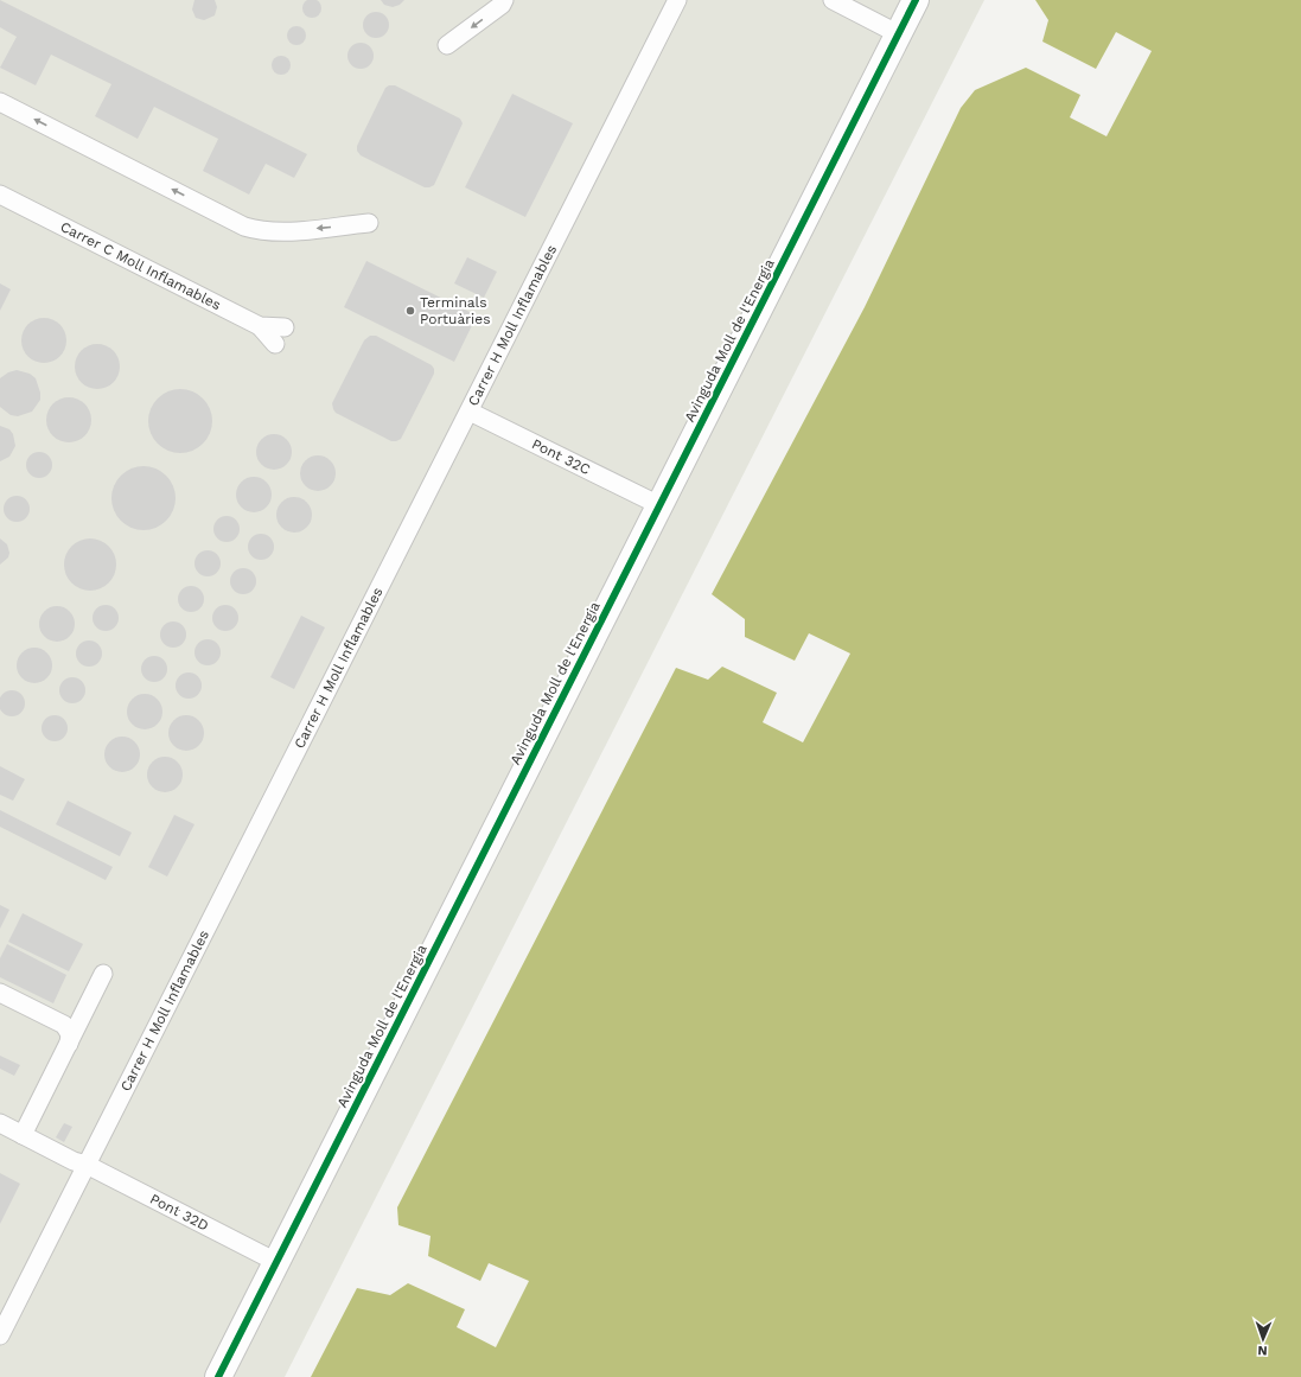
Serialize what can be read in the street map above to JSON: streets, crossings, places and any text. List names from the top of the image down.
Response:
{
  "streets": {
    "street": ["Avinguda Moll de l'Energia"],
    "lane": [
      "Carrer C Moll Inflamables",
      "Carrer H Moll Inflamables",
      "Pont 32C",
      "Pont 32D"
    ]
  },
  "crossings": [
    ["Carrer H Moll Inflamables", "Pont 32C"],
    ["Carrer H Moll Inflamables", "Pont 32D"],
    ["Avinguda Moll de l'Energia", "Pont 32C"],
    ["Avinguda Moll de l'Energia", "Pont 32D"]
  ],
  "places": ["Terminals Portuàries"],
  "north": "bottom"
}
